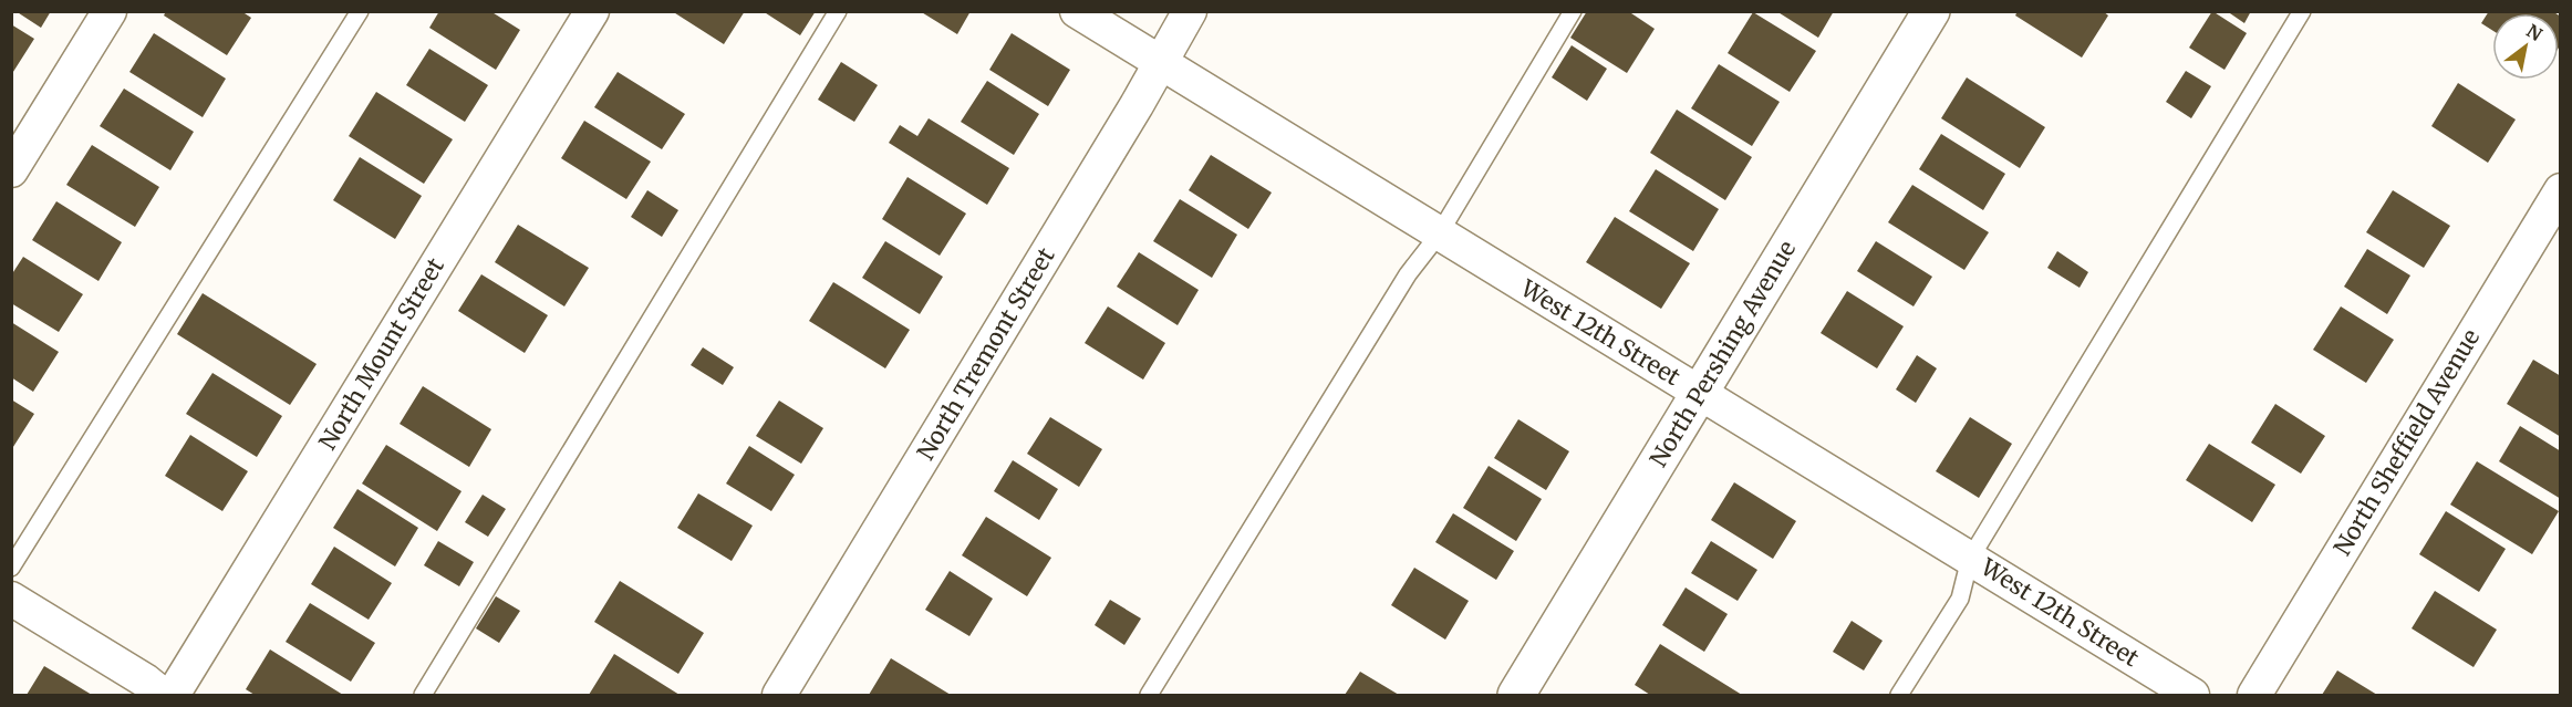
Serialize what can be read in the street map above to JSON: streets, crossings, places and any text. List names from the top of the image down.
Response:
{
  "streets": {
    "street": [
      "West 12th Street",
      "North Mount Street",
      "North Tremont Street",
      "North Pershing Avenue",
      "North Sheffield Avenue"
    ]
  },
  "crossings": [
    ["West 12th Street", "North Tremont Street"],
    ["West 12th Street", "North Pershing Avenue"]
  ],
  "north": "top right"
}
